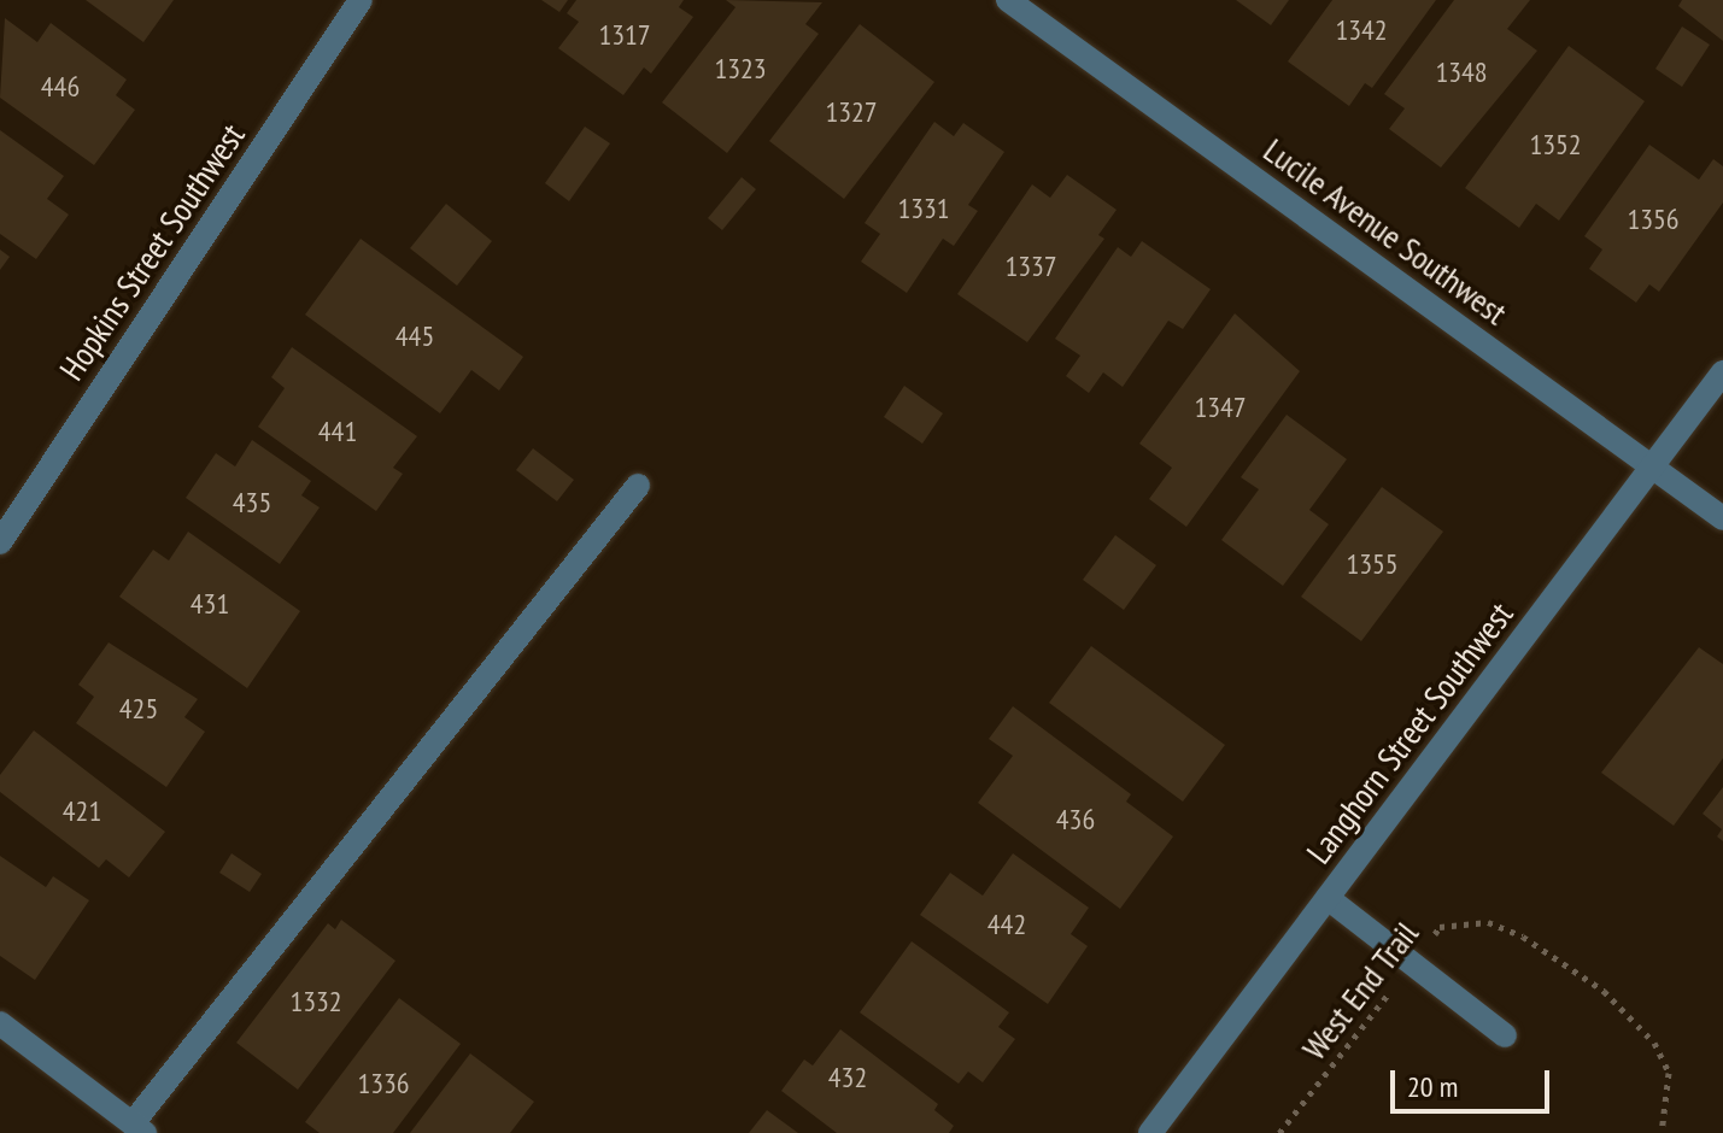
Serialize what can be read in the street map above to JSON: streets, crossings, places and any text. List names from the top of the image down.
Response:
{
  "streets": {
    "street": ["Lucile Avenue Southwest", "Hopkins Street Southwest", "Langhorn Street Southwest"],
    "path": ["West End Trail"]
  },
  "crossings": [
    ["Lucile Avenue Southwest", "Langhorn Street Southwest"]
  ],
  "house_numbers": [
    "1342",
    "1317",
    "1323",
    "1348",
    "446",
    "1327",
    "1352",
    "1331",
    "1356",
    "1337",
    "445",
    "1347",
    "441",
    "435",
    "1355",
    "431",
    "425",
    "421",
    "436",
    "442",
    "1332",
    "432",
    "1336"
  ],
  "scale_bar": "20 m"
}
